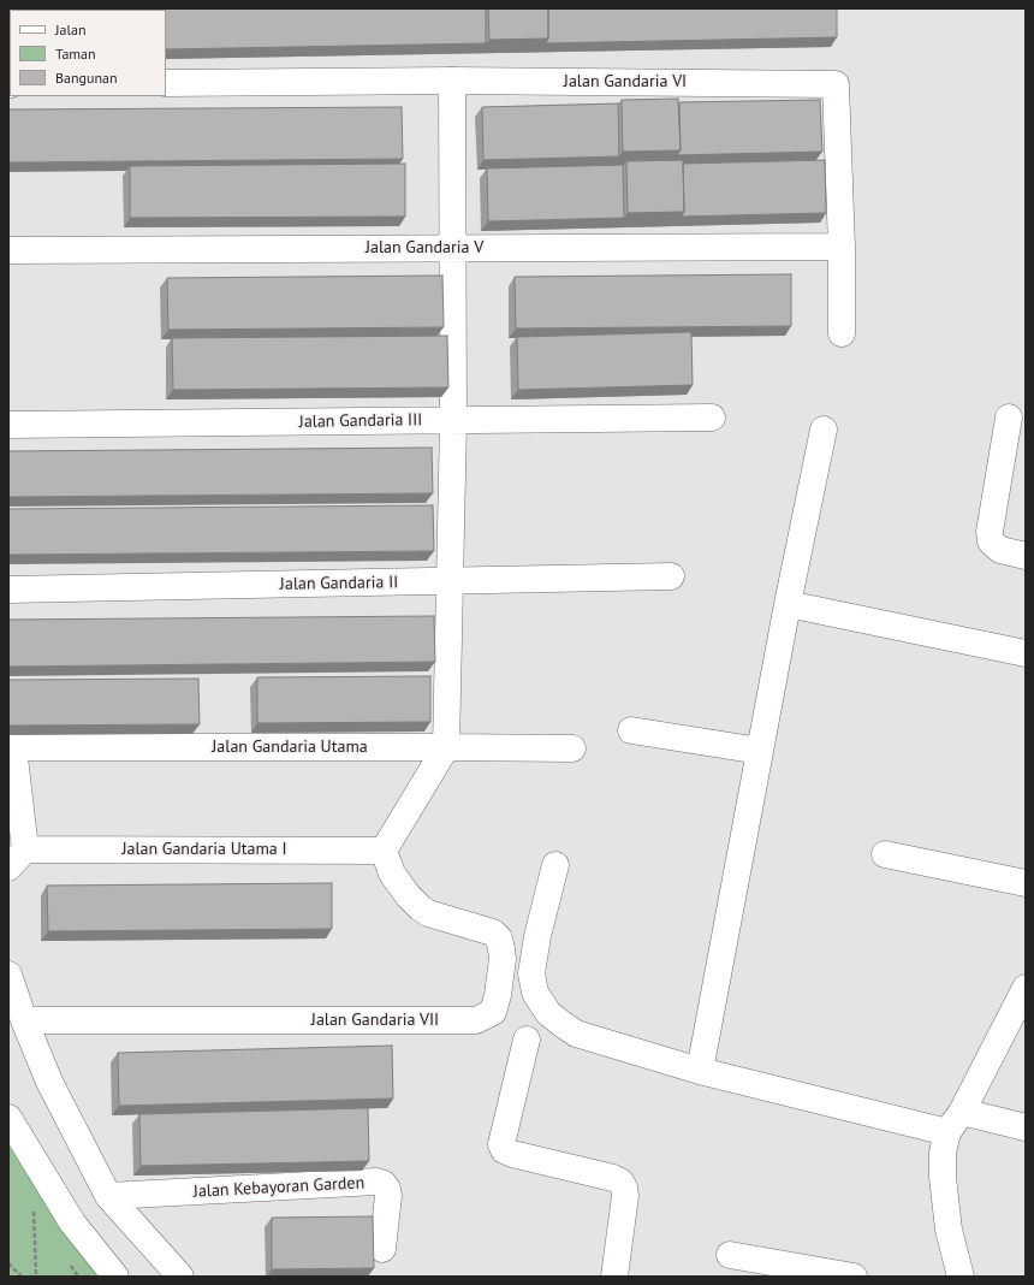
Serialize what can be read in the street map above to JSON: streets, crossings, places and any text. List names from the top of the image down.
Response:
{
  "streets": {
    "street": [
      "Jalan Gandaria VI",
      "Jalan Gandaria V",
      "Jalan Gandaria III",
      "Jalan Gandaria II",
      "Jalan Gandaria Utama",
      "Jalan Gandaria Utama I",
      "Jalan Gandaria VII",
      "Jalan Kebayoran Garden"
    ]
  },
  "crossings": [
    ["Jalan Gandaria VI", "Jalan Gandaria V"],
    ["Jalan Gandaria Utama I", "Jalan Gandaria VII"]
  ],
  "legend": ["Jalan", "Taman", "Bangunan"]
}
